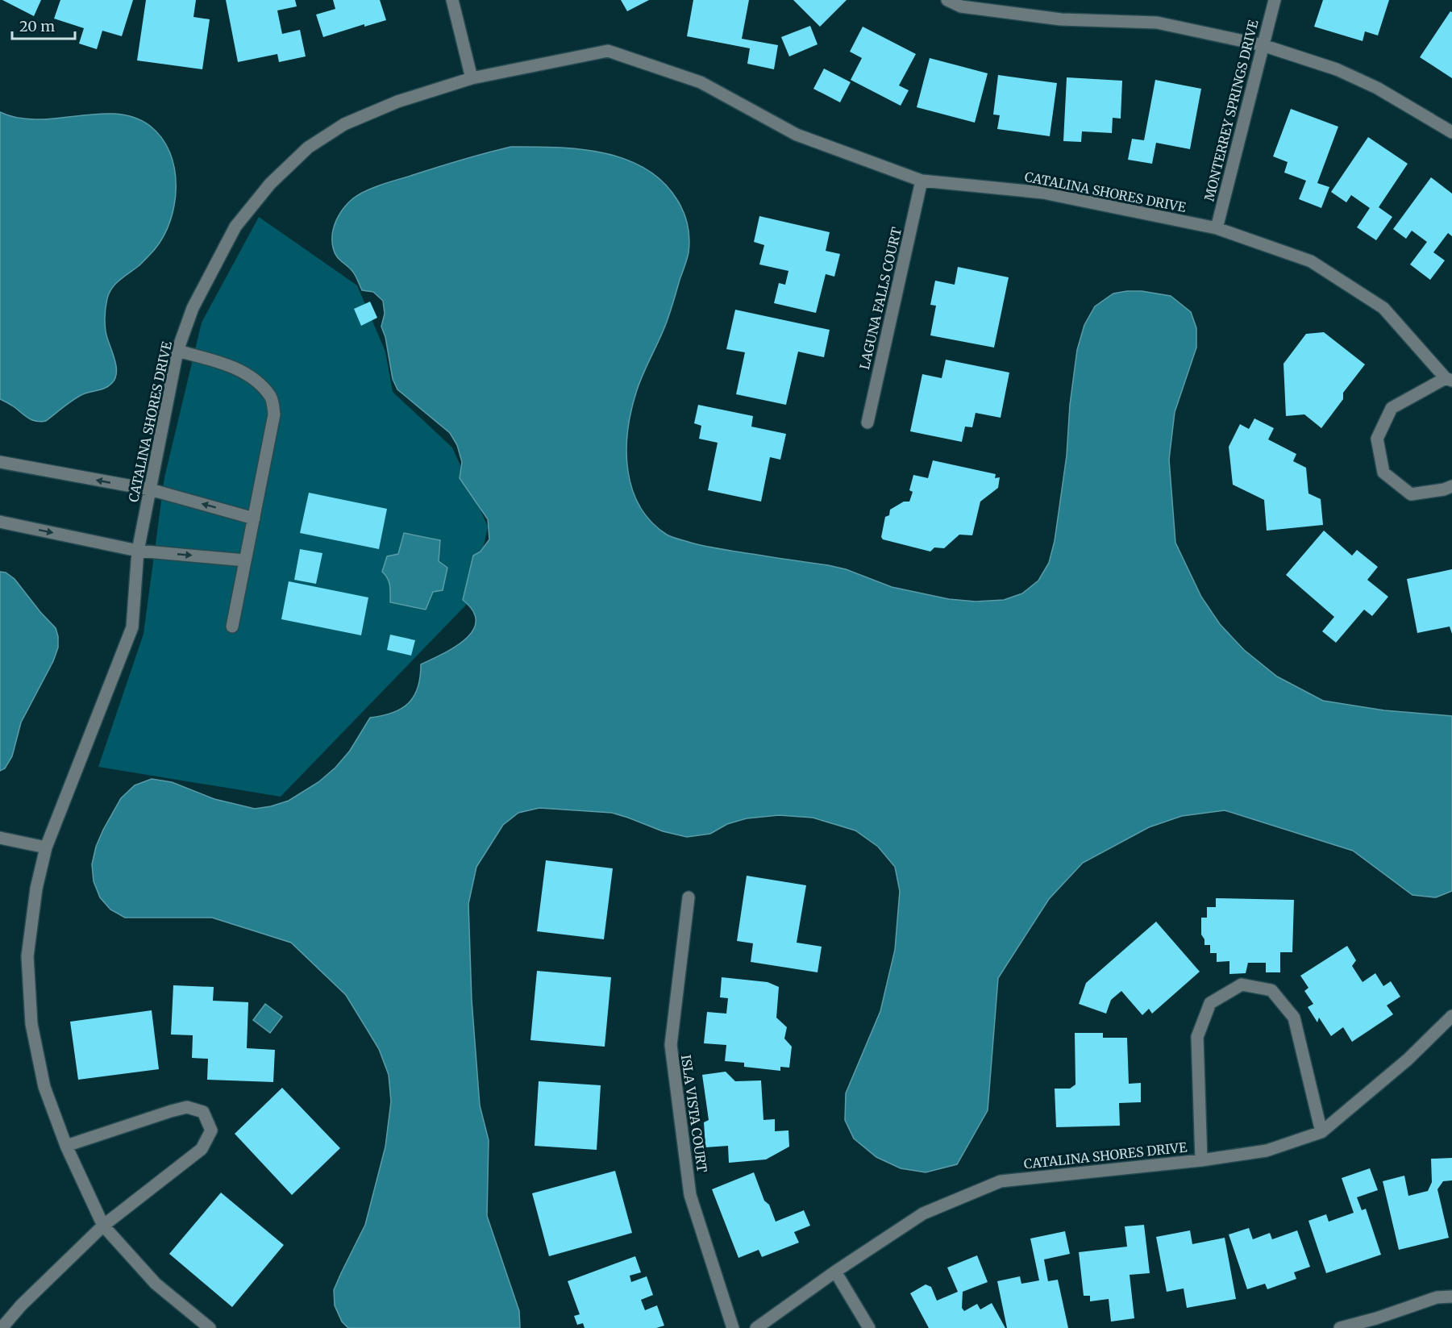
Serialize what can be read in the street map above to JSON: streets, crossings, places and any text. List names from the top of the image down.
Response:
{
  "streets": {
    "street": [
      "MONTERREY SPRINGS DRIVE",
      "CATALINA SHORES DRIVE",
      "LAGUNA FALLS COURT",
      "ISLA VISTA COURT"
    ]
  },
  "crossings": [
    ["MONTERREY SPRINGS DRIVE", "CATALINA SHORES DRIVE"],
    ["CATALINA SHORES DRIVE", "LAGUNA FALLS COURT"]
  ],
  "scale_bar": "20 m"
}
